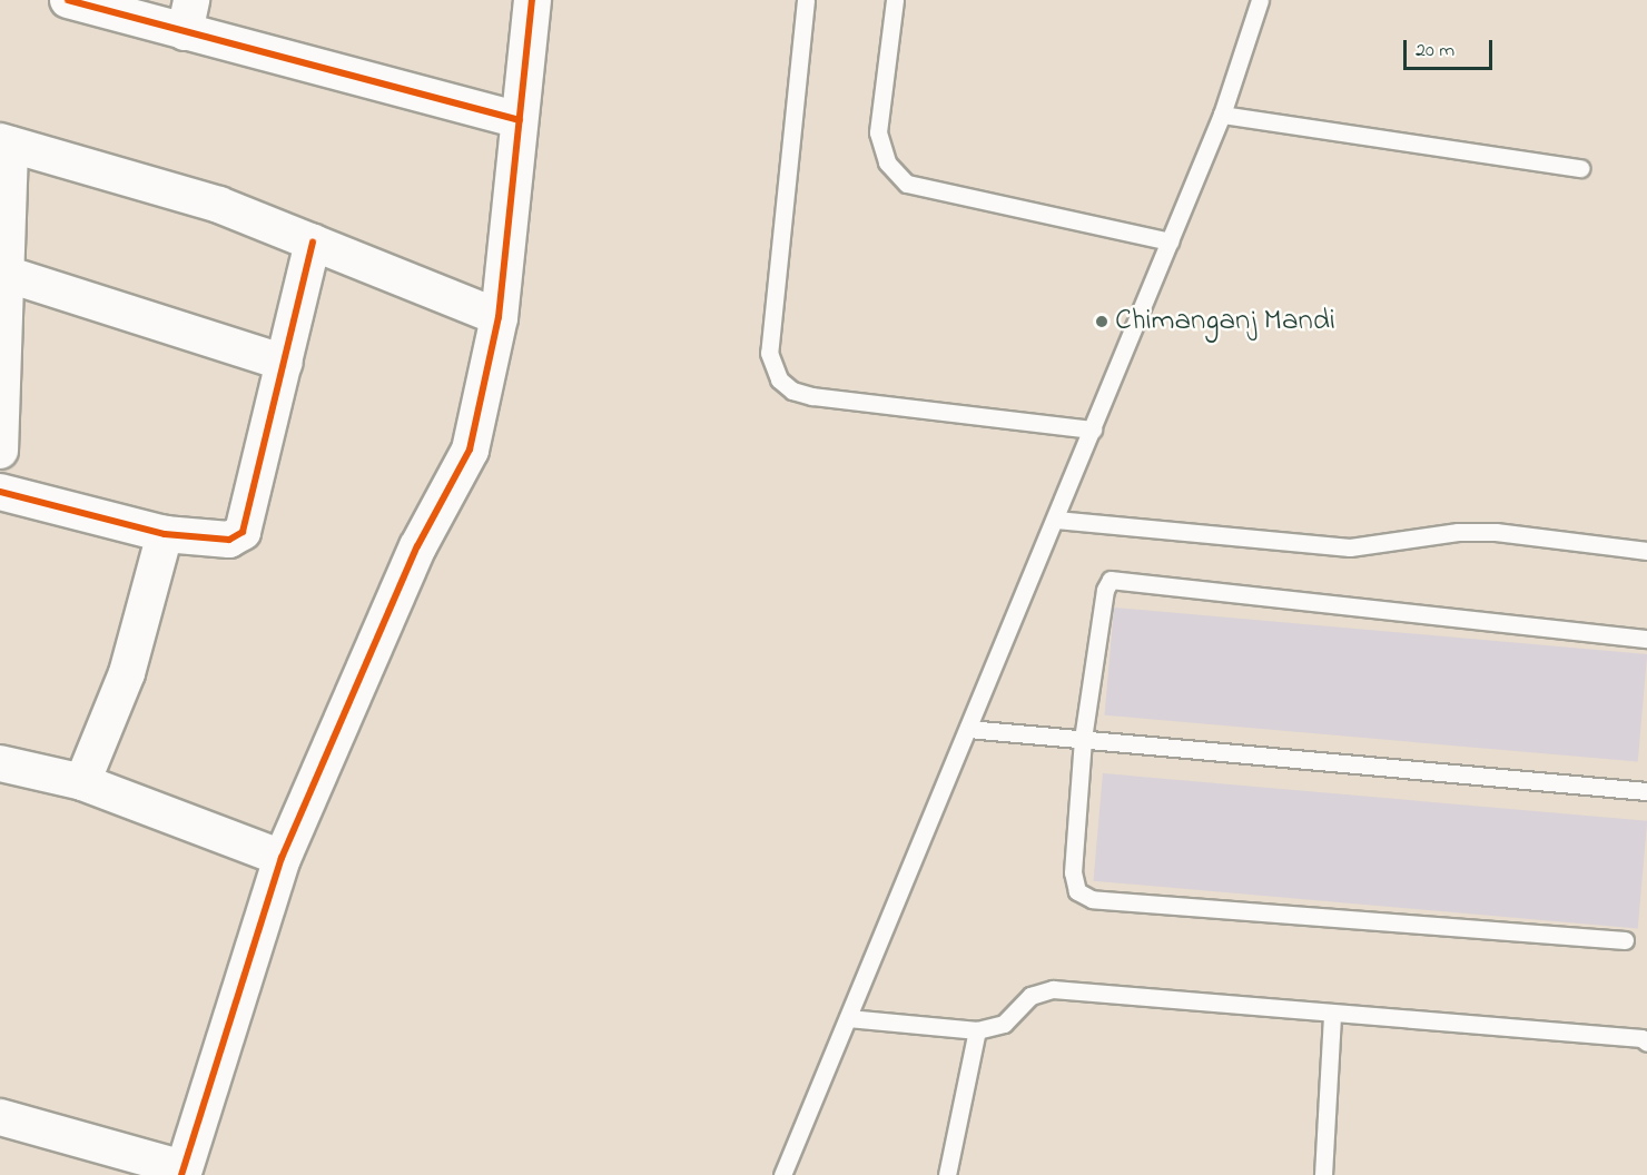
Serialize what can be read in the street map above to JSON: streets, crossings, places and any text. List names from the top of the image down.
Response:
{
  "places": ["Chimanganj Mandi"],
  "scale_bar": "20 m"
}
